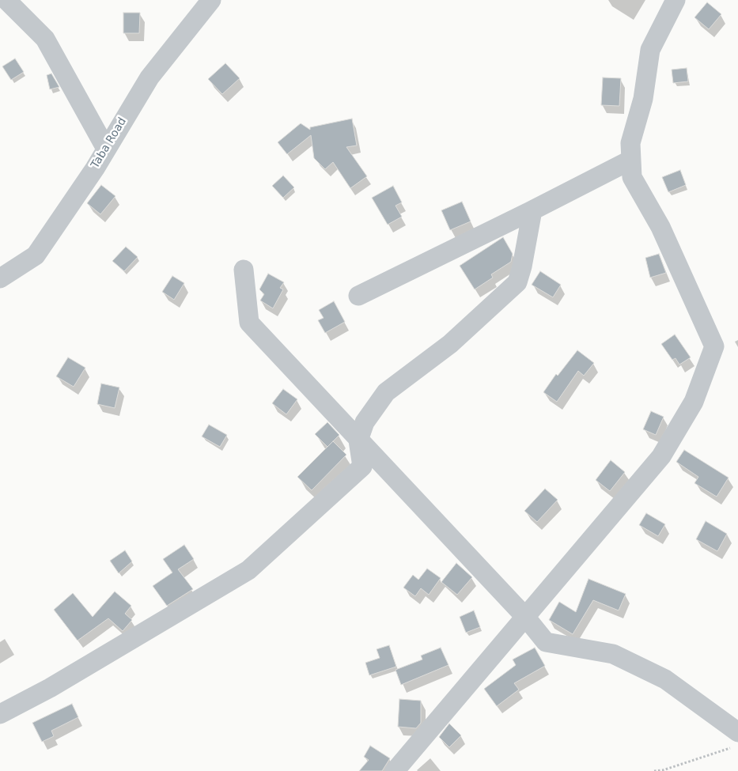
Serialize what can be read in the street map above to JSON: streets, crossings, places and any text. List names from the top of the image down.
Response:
{
  "streets": {
    "street": ["Taba Road"]
  }
}
